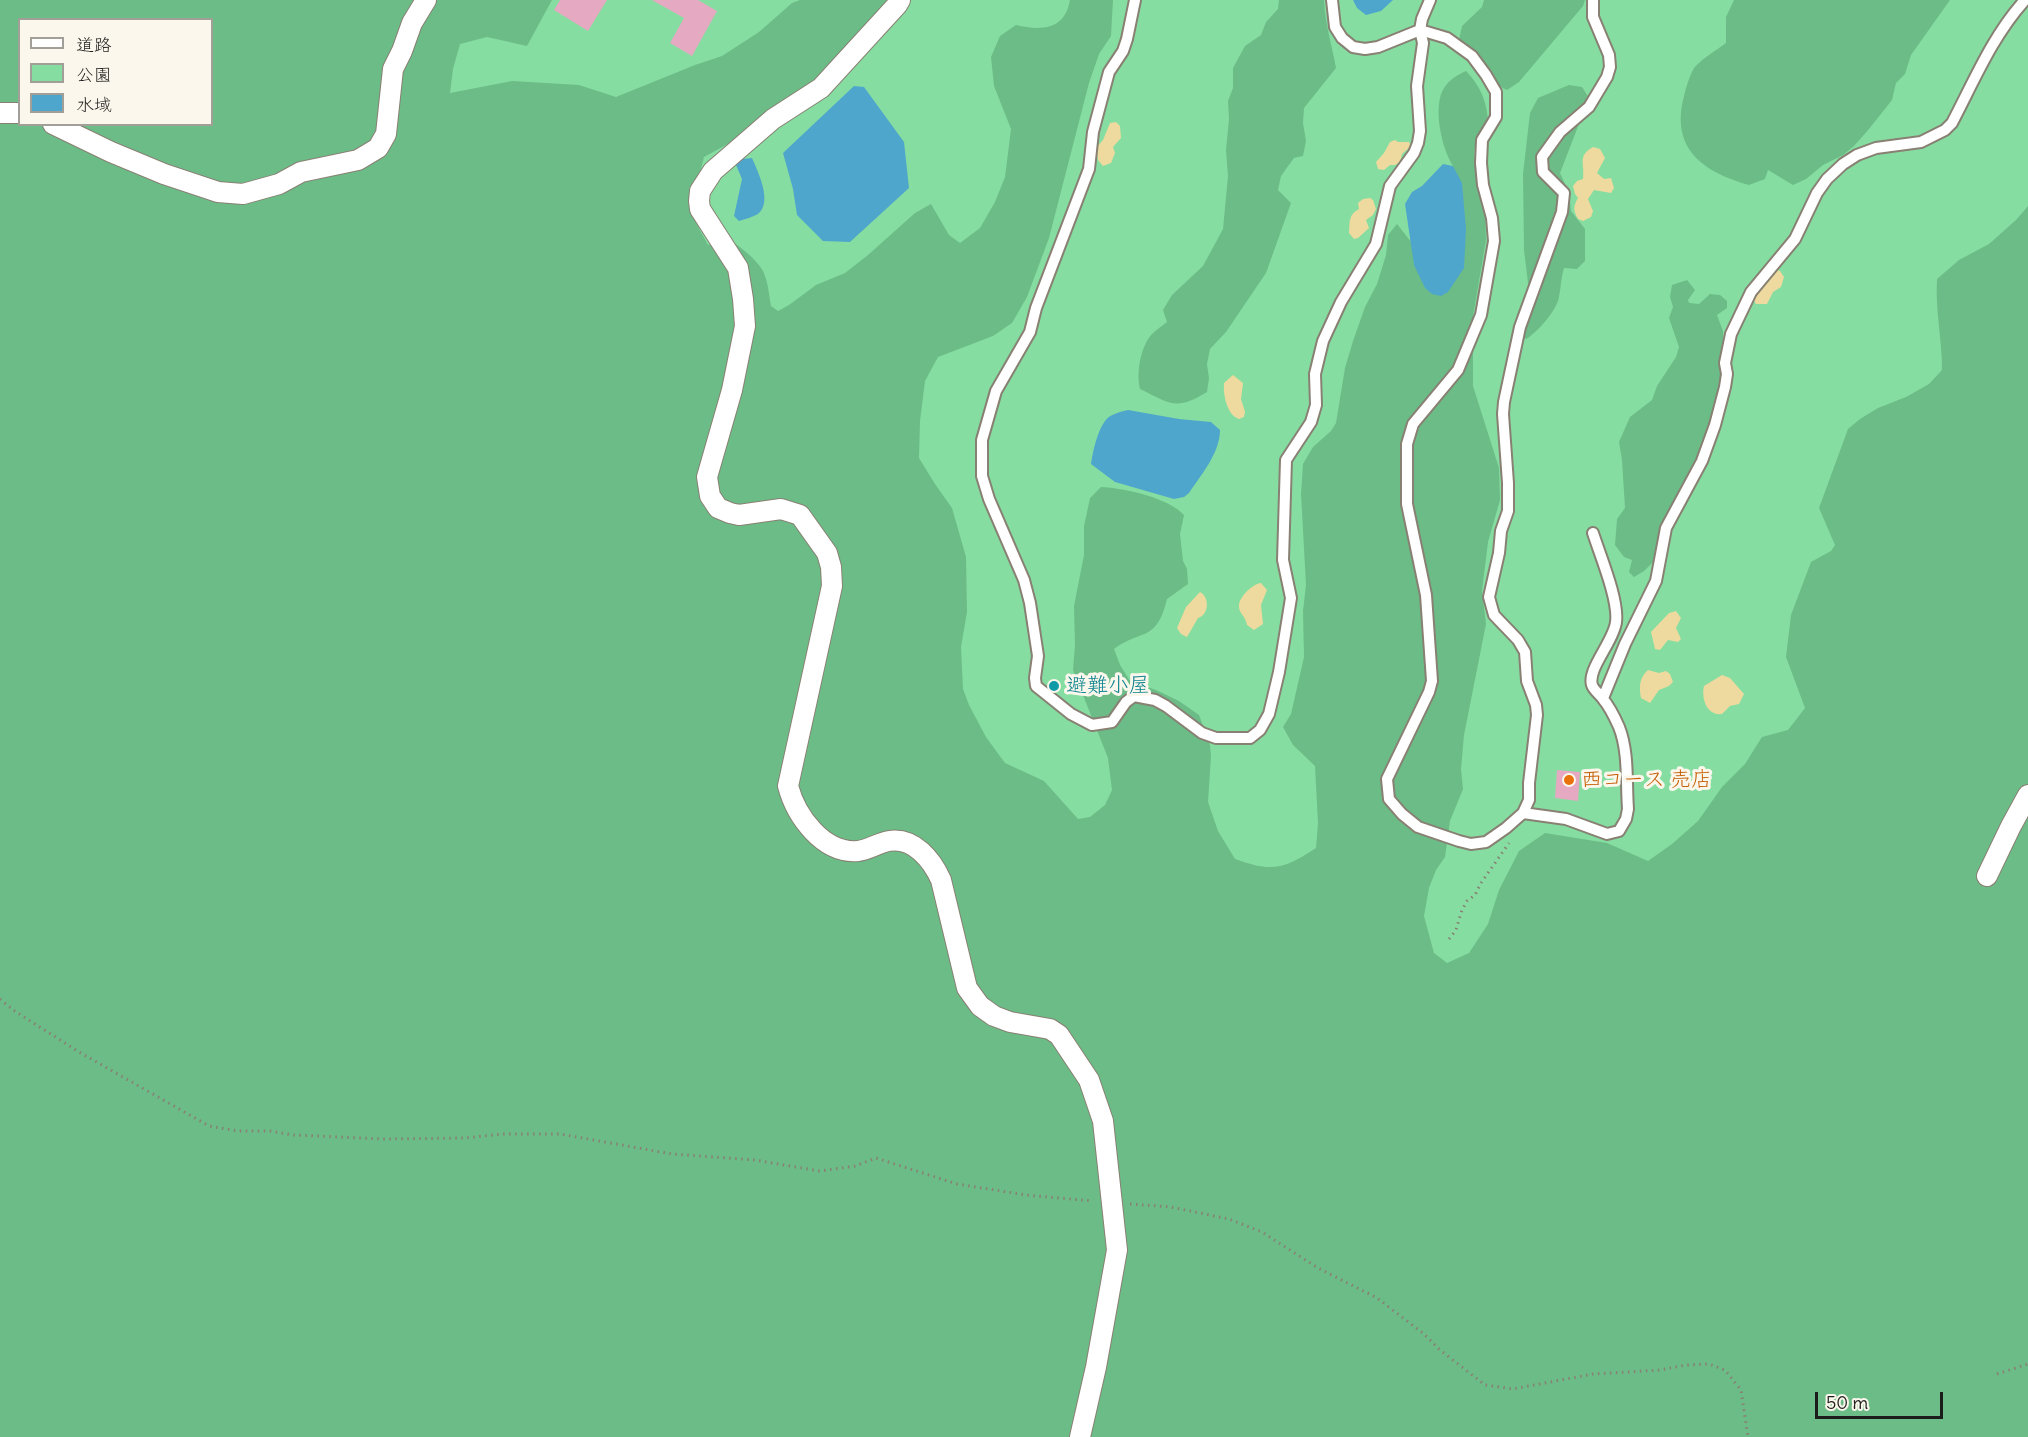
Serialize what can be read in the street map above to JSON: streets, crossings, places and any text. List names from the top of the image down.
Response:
{
  "places": ["避難小屋", "西コース 売店"],
  "legend": ["道路", "公園", "水域"],
  "scale_bar": "50 m"
}
